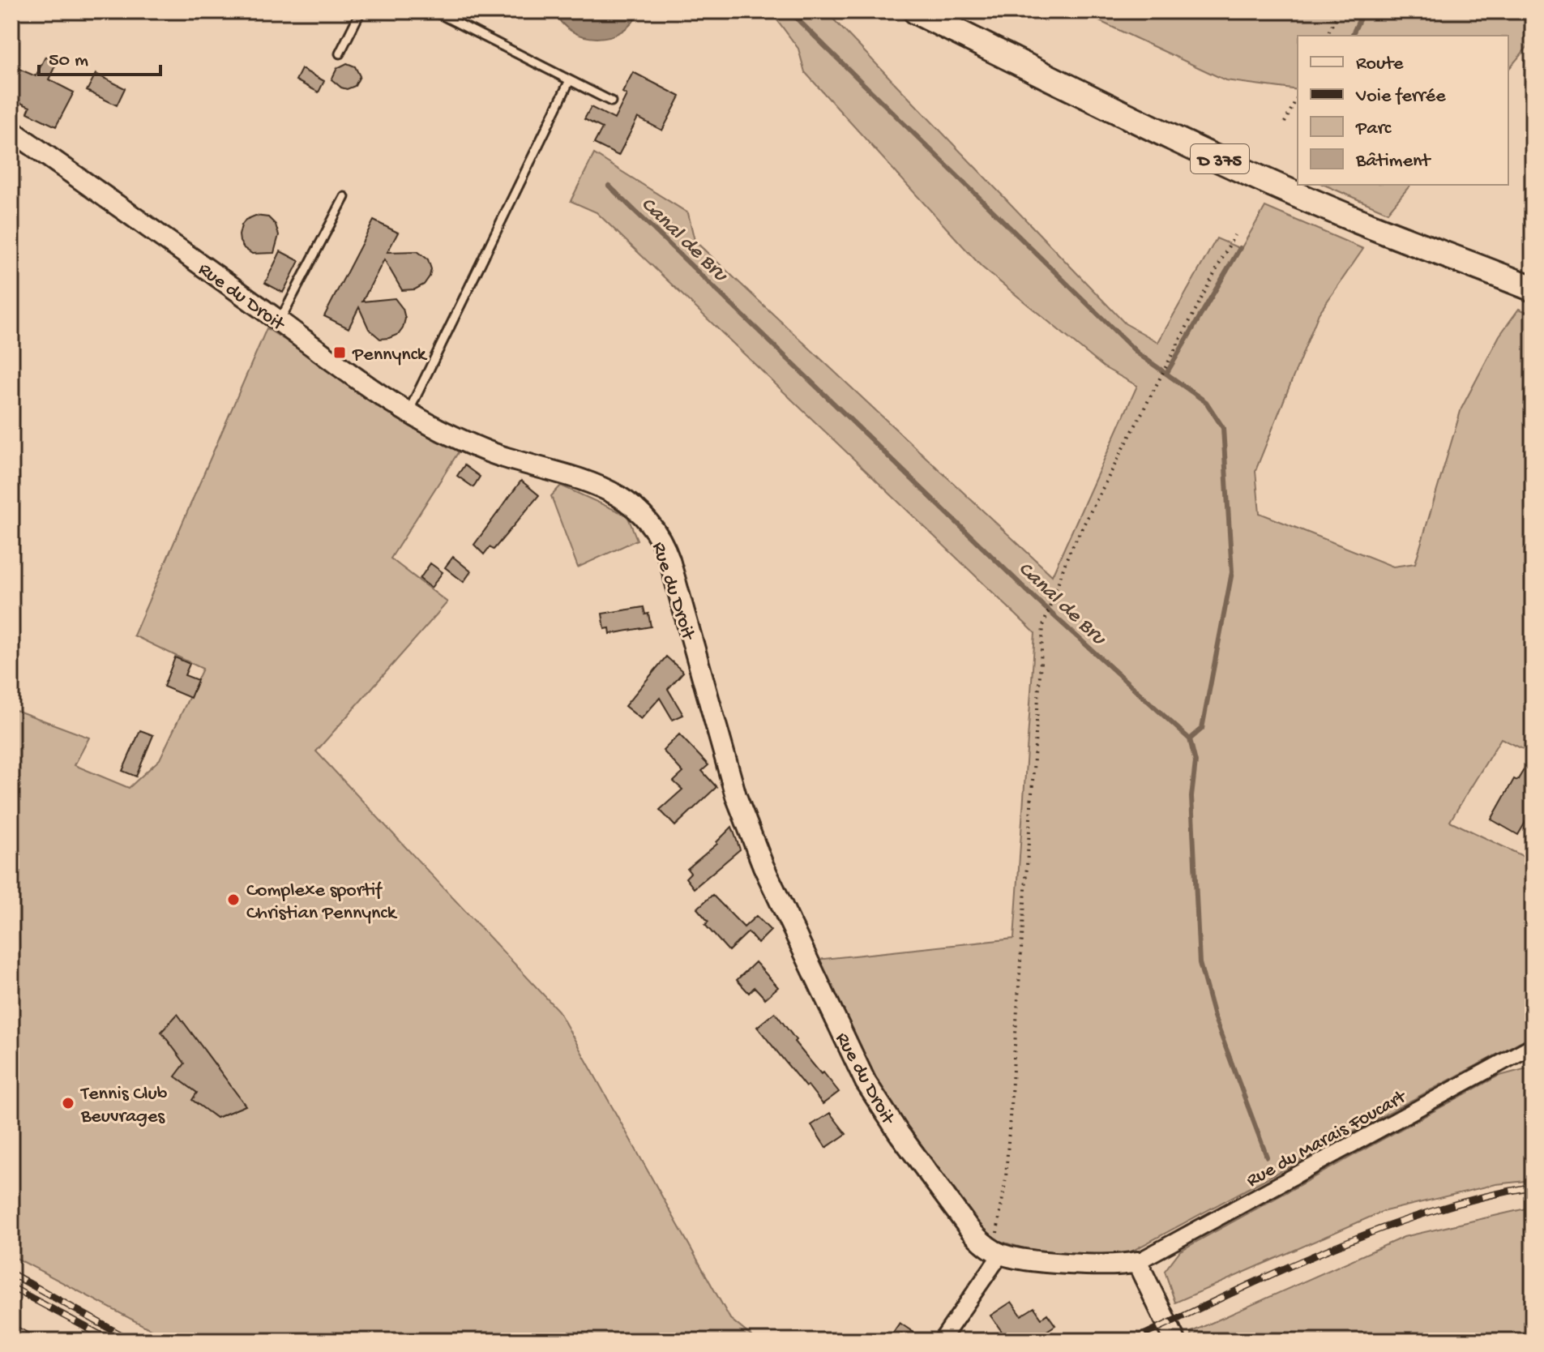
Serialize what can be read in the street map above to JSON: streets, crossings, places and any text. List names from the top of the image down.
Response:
{
  "streets": {
    "main road": ["D 375"],
    "street": ["Rue du Droit", "Rue du Marais Foucart"]
  },
  "water": ["Canal de Bru"],
  "places": {
    "transit": ["Pennynck"],
    "other": ["Complexe sportif Christian Pennynck", "Tennis Club Beuvrages"]
  },
  "legend": [
    "Route",
    "Voie ferrée",
    "Parc",
    "Bâtiment"
  ],
  "scale_bar": "50 m"
}
